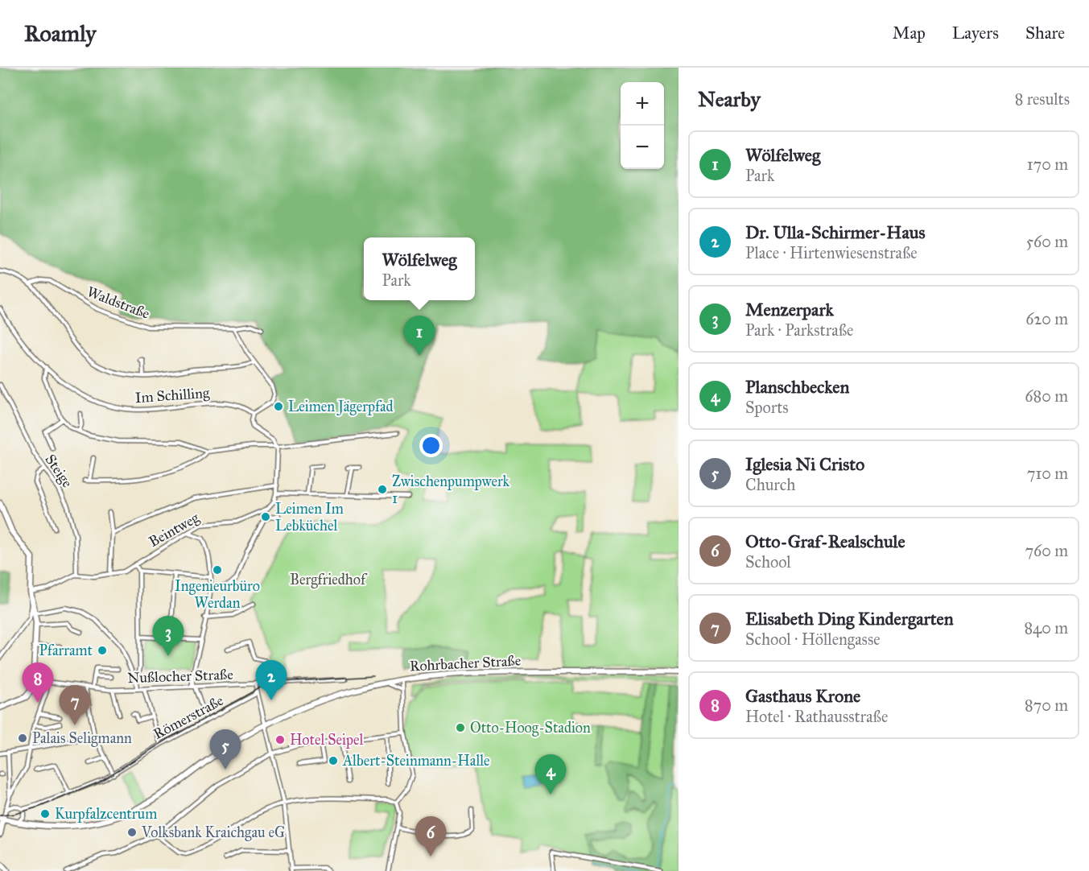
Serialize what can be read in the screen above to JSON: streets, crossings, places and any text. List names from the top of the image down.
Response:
{
  "streets": {
    "main road": ["Rohrbacher Straße"],
    "street": [
      "Waldstraße",
      "Im Schilling",
      "Steige",
      "Beintweg",
      "Nußlocher Straße",
      "Römerstraße"
    ]
  },
  "crossings": [
    ["Steige", "Beintweg"]
  ],
  "parks": ["Bergfriedhof"],
  "places": [
    "Leimen Jägerpfad",
    "Zwischenpumpwerk 1",
    "Leimen Im Lebküchel",
    "Ingenieurbüro Werdan",
    "Pfarramt",
    "Otto-Hoog-Stadion",
    "Palais Seligmann",
    "Hotel Seipel",
    "Albert-Steinmann-Halle",
    "Kurpfalzcentrum",
    "Volksbank Kraichgau eG"
  ],
  "page": {
    "header": "Roamly",
    "nav": ["Map", "Layers", "Share"],
    "heading": ["Nearby", "8 results"],
    "map_buttons": ["+", "−"],
    "list": [
      {
        "mark": "1",
        "name": "Wölfelweg",
        "note": "Park",
        "value": "170 m"
      },
      {
        "mark": "2",
        "name": "Dr. Ulla-Schirmer-Haus",
        "note": "Place · Hirtenwiesenstraße",
        "value": "560 m"
      },
      {
        "mark": "3",
        "name": "Menzerpark",
        "note": "Park · Parkstraße",
        "value": "620 m"
      },
      {
        "mark": "4",
        "name": "Planschbecken",
        "note": "Sports",
        "value": "680 m"
      },
      {
        "mark": "5",
        "name": "Iglesia Ni Cristo",
        "note": "Church",
        "value": "710 m"
      },
      {
        "mark": "6",
        "name": "Otto-Graf-Realschule",
        "note": "School",
        "value": "760 m"
      },
      {
        "mark": "7",
        "name": "Elisabeth Ding Kindergarten",
        "note": "School · Höllengasse",
        "value": "840 m"
      },
      {
        "mark": "8",
        "name": "Gasthaus Krone",
        "note": "Hotel · Rathausstraße",
        "value": "870 m"
      }
    ],
    "popup": ["Wölfelweg", "Park"],
    "pins": [
      "1",
      "3",
      "2",
      "8",
      "7",
      "5",
      "4",
      "6"
    ]
  }
}
